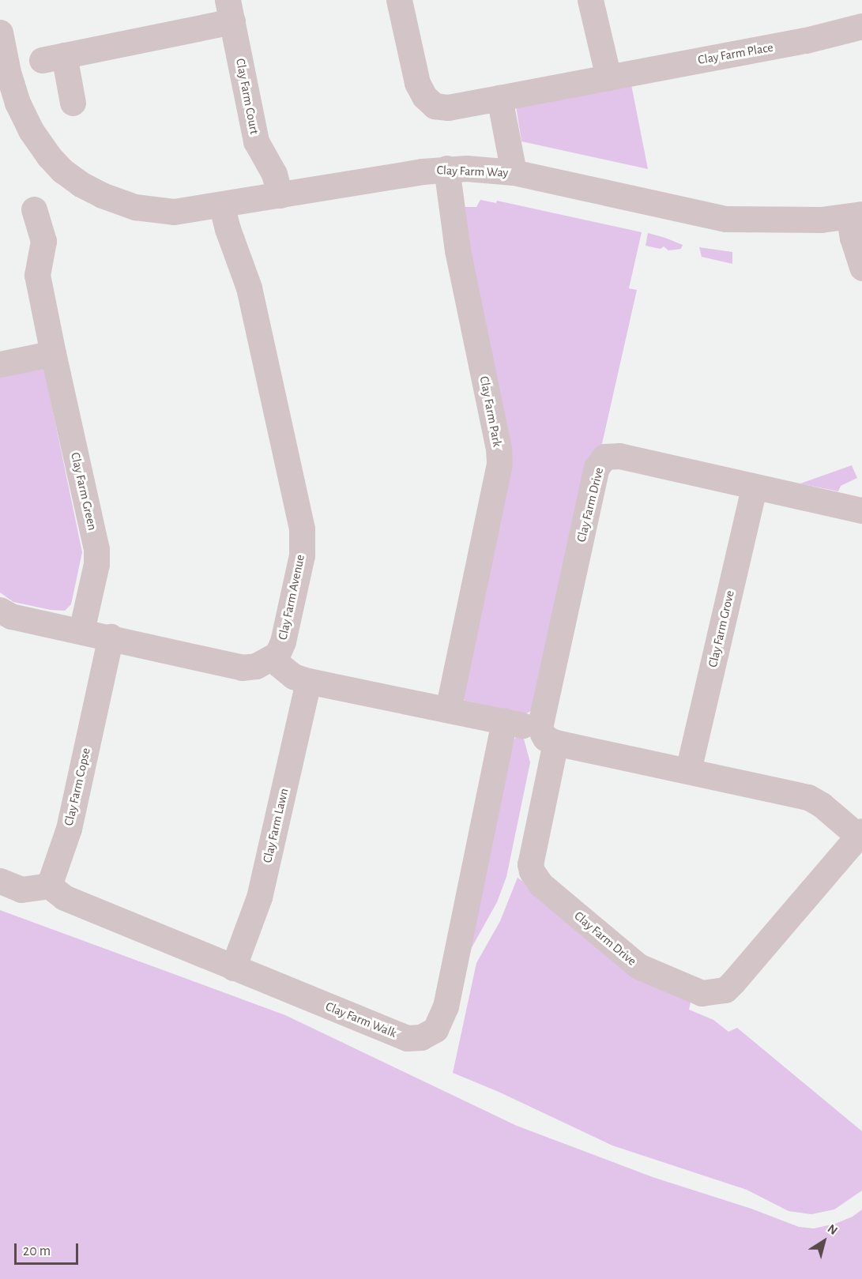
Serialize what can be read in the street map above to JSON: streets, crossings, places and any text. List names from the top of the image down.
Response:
{
  "streets": {
    "street": [
      "Clay Farm Place",
      "Clay Farm Court",
      "Clay Farm Way",
      "Clay Farm Park",
      "Clay Farm Green",
      "Clay Farm Drive",
      "Clay Farm Avenue",
      "Clay Farm Grove",
      "Clay Farm Copse",
      "Clay Farm Lawn",
      "Clay Farm Walk"
    ]
  },
  "crossings": [
    ["Clay Farm Court", "Clay Farm Way"],
    ["Clay Farm Way", "Clay Farm Park"],
    ["Clay Farm Way", "Clay Farm Avenue"],
    ["Clay Farm Drive", "Clay Farm Grove"],
    ["Clay Farm Copse", "Clay Farm Walk"],
    ["Clay Farm Lawn", "Clay Farm Walk"]
  ],
  "scale_bar": "20 m",
  "north": "top right"
}
